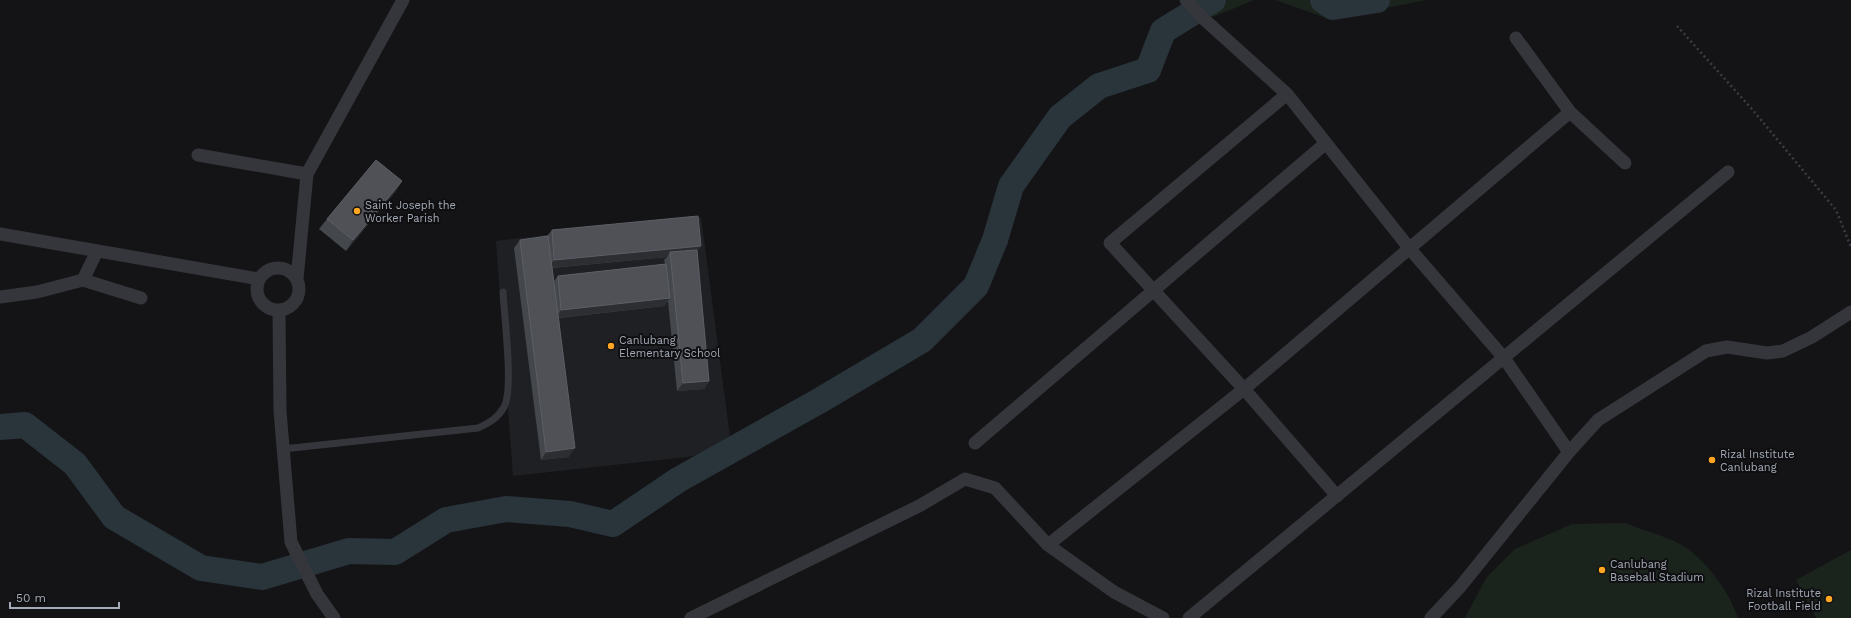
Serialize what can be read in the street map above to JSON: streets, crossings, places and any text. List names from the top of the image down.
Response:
{
  "places": [
    "Saint Joseph the Worker Parish",
    "Canlubang Elementary School",
    "Rizal Institute Canlubang",
    "Canlubang Baseball Stadium",
    "Rizal Institute Football Field"
  ],
  "scale_bar": "50 m"
}
